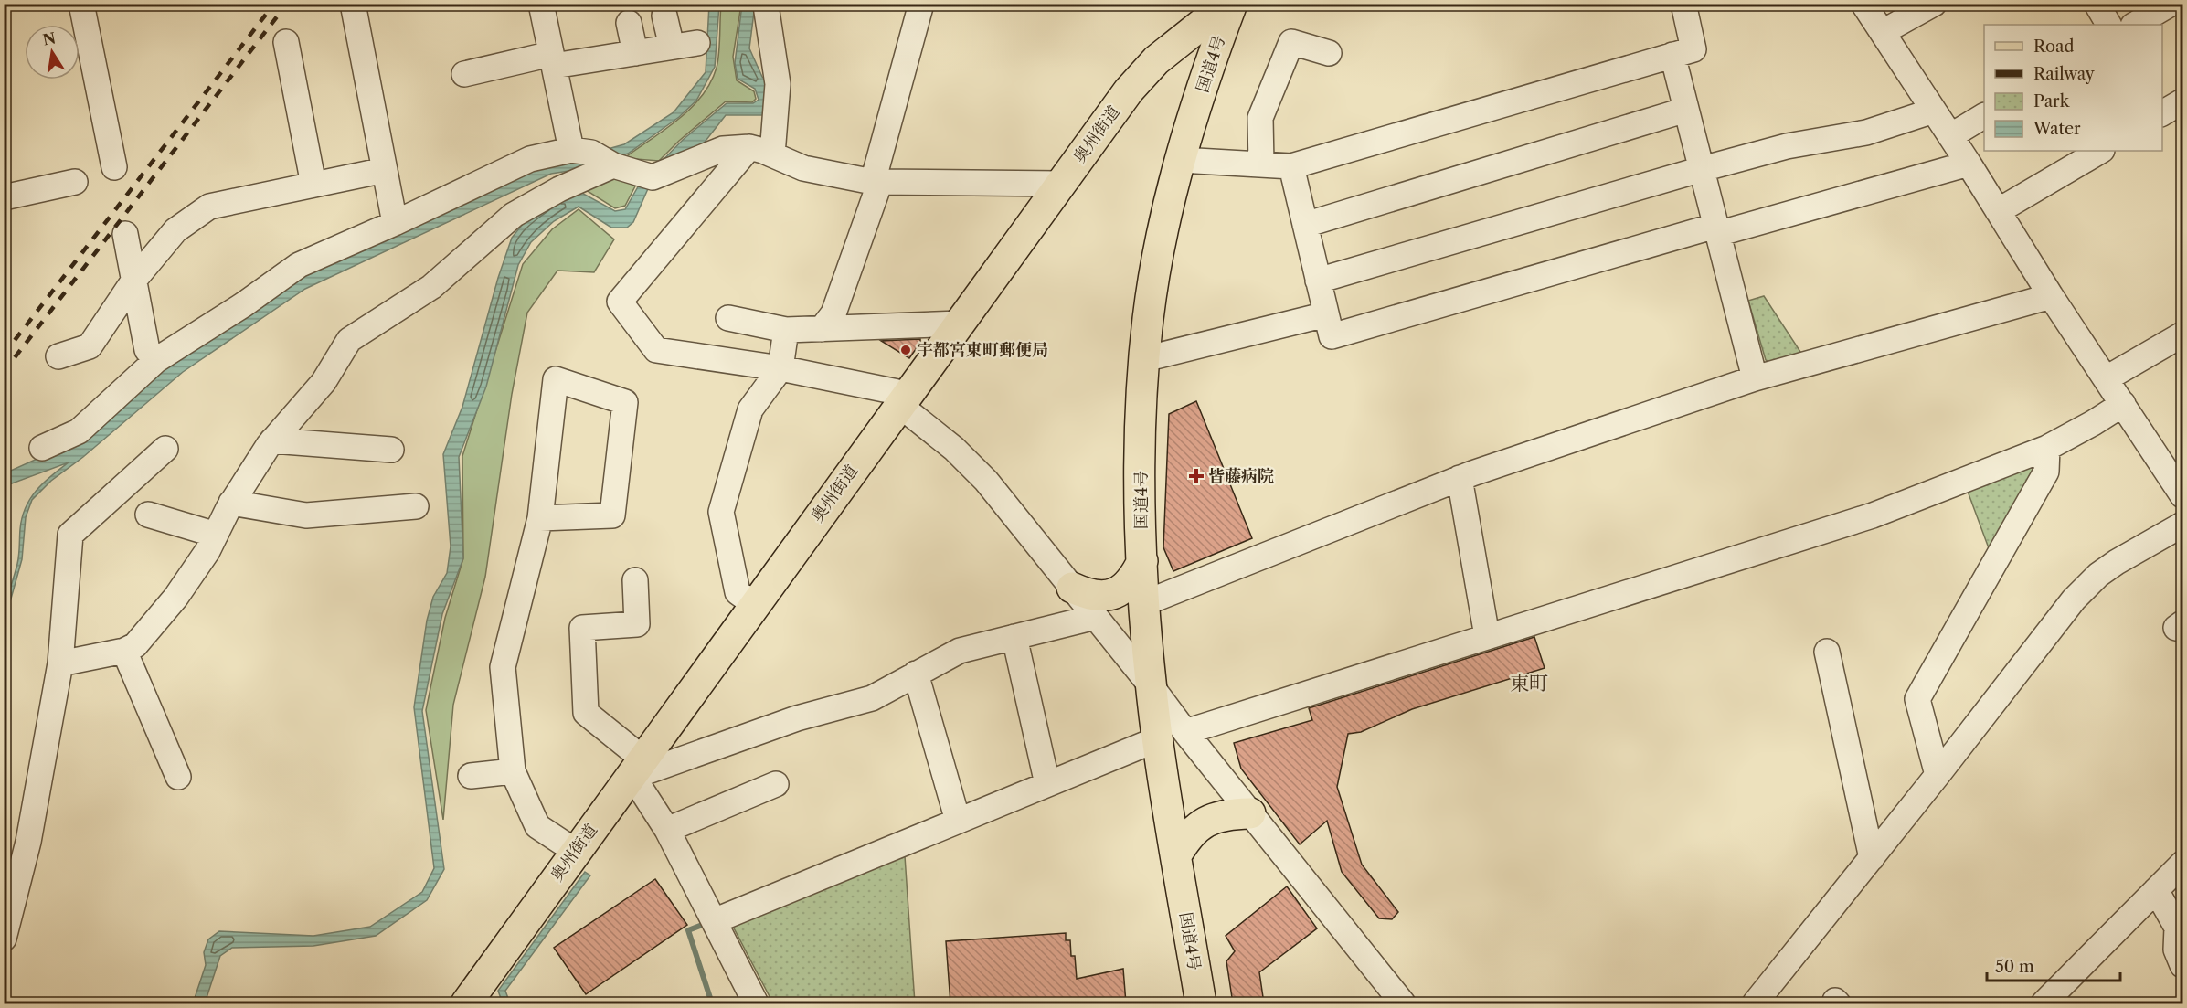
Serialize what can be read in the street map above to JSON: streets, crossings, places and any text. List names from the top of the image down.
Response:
{
  "streets": {
    "main road": ["国道4号", "奥州街道"]
  },
  "districts": ["東町"],
  "places": {
    "other": ["宇都宮東町郵便局"],
    "health": ["皆藤病院"]
  },
  "legend": [
    "Road",
    "Railway",
    "Park",
    "Water"
  ],
  "scale_bar": "50 m",
  "north": "top"
}
